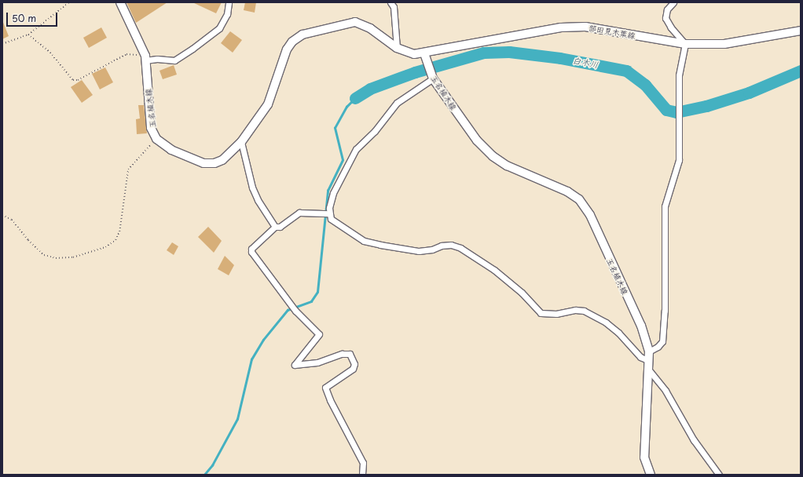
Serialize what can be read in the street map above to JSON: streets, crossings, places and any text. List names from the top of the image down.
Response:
{
  "streets": {
    "main road": ["部田見木葉線", "玉名植木線"]
  },
  "crossings": [
    ["部田見木葉線", "玉名植木線"]
  ],
  "water": ["白木川"],
  "scale_bar": "50 m"
}
